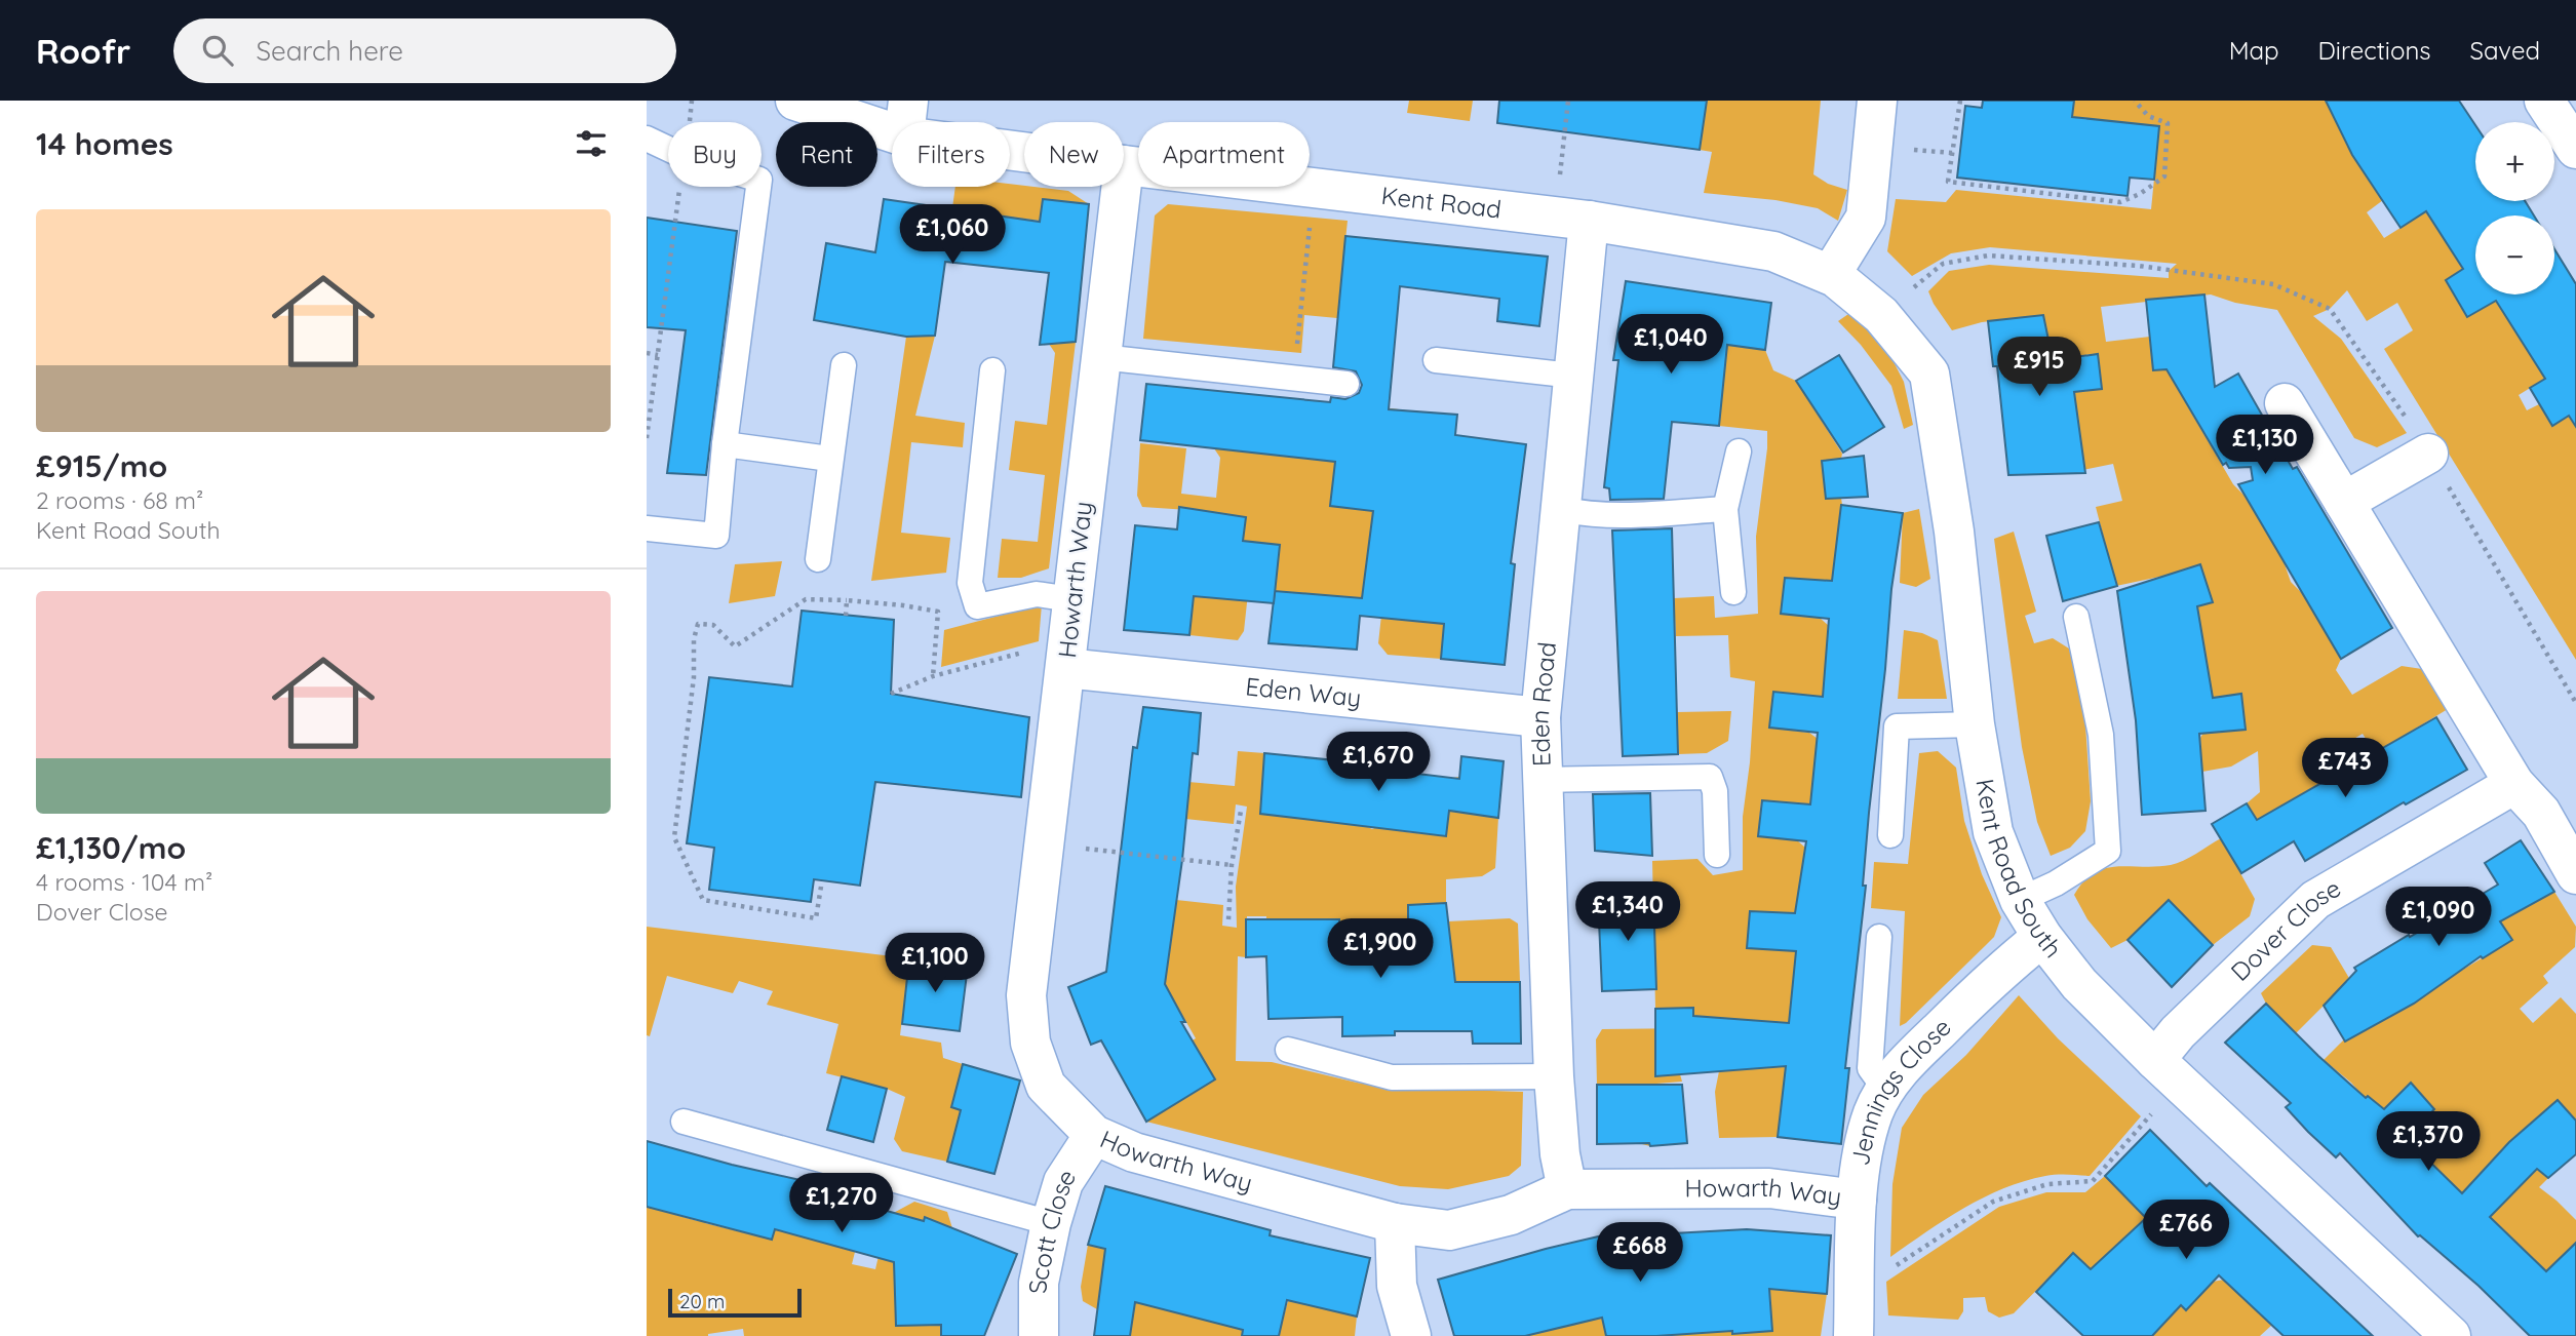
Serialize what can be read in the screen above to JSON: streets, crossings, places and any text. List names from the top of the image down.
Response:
{
  "streets": {
    "street": [
      "Kent Road",
      "Howarth Way",
      "Eden Way",
      "Eden Road",
      "Kent Road South",
      "Dover Close",
      "Jennings Close",
      "Scott Close"
    ]
  },
  "crossings": [
    ["Kent Road", "Eden Road"],
    ["Kent Road", "Kent Road South"],
    ["Howarth Way", "Eden Way"],
    ["Howarth Way", "Eden Road"],
    ["Howarth Way", "Jennings Close"],
    ["Howarth Way", "Scott Close"],
    ["Eden Way", "Eden Road"],
    ["Kent Road South", "Dover Close"],
    ["Kent Road South", "Jennings Close"]
  ],
  "scale_bar": "20 m",
  "page": {
    "header": "Roofr",
    "search": "Search here",
    "nav": ["Map", "Directions", "Saved"],
    "heading": "14 homes",
    "map_buttons": ["+", "−"],
    "chip": [
      "Buy",
      "Rent",
      "Filters",
      "New",
      "Apartment"
    ],
    "list": [
      {
        "name": "£915/mo",
        "note": "2 rooms · 68 m² · Kent Road South"
      },
      {
        "name": "£1,130/mo",
        "note": "4 rooms · 104 m² · Dover Close"
      }
    ],
    "price": [
      "£1,060",
      "£1,040",
      "£915",
      "£1,130",
      "£1,670",
      "£743",
      "£1,340",
      "£1,090",
      "£1,900",
      "£1,100",
      "£1,370",
      "£1,270",
      "£766",
      "£668"
    ],
    "scale": "20 m"
  }
}
